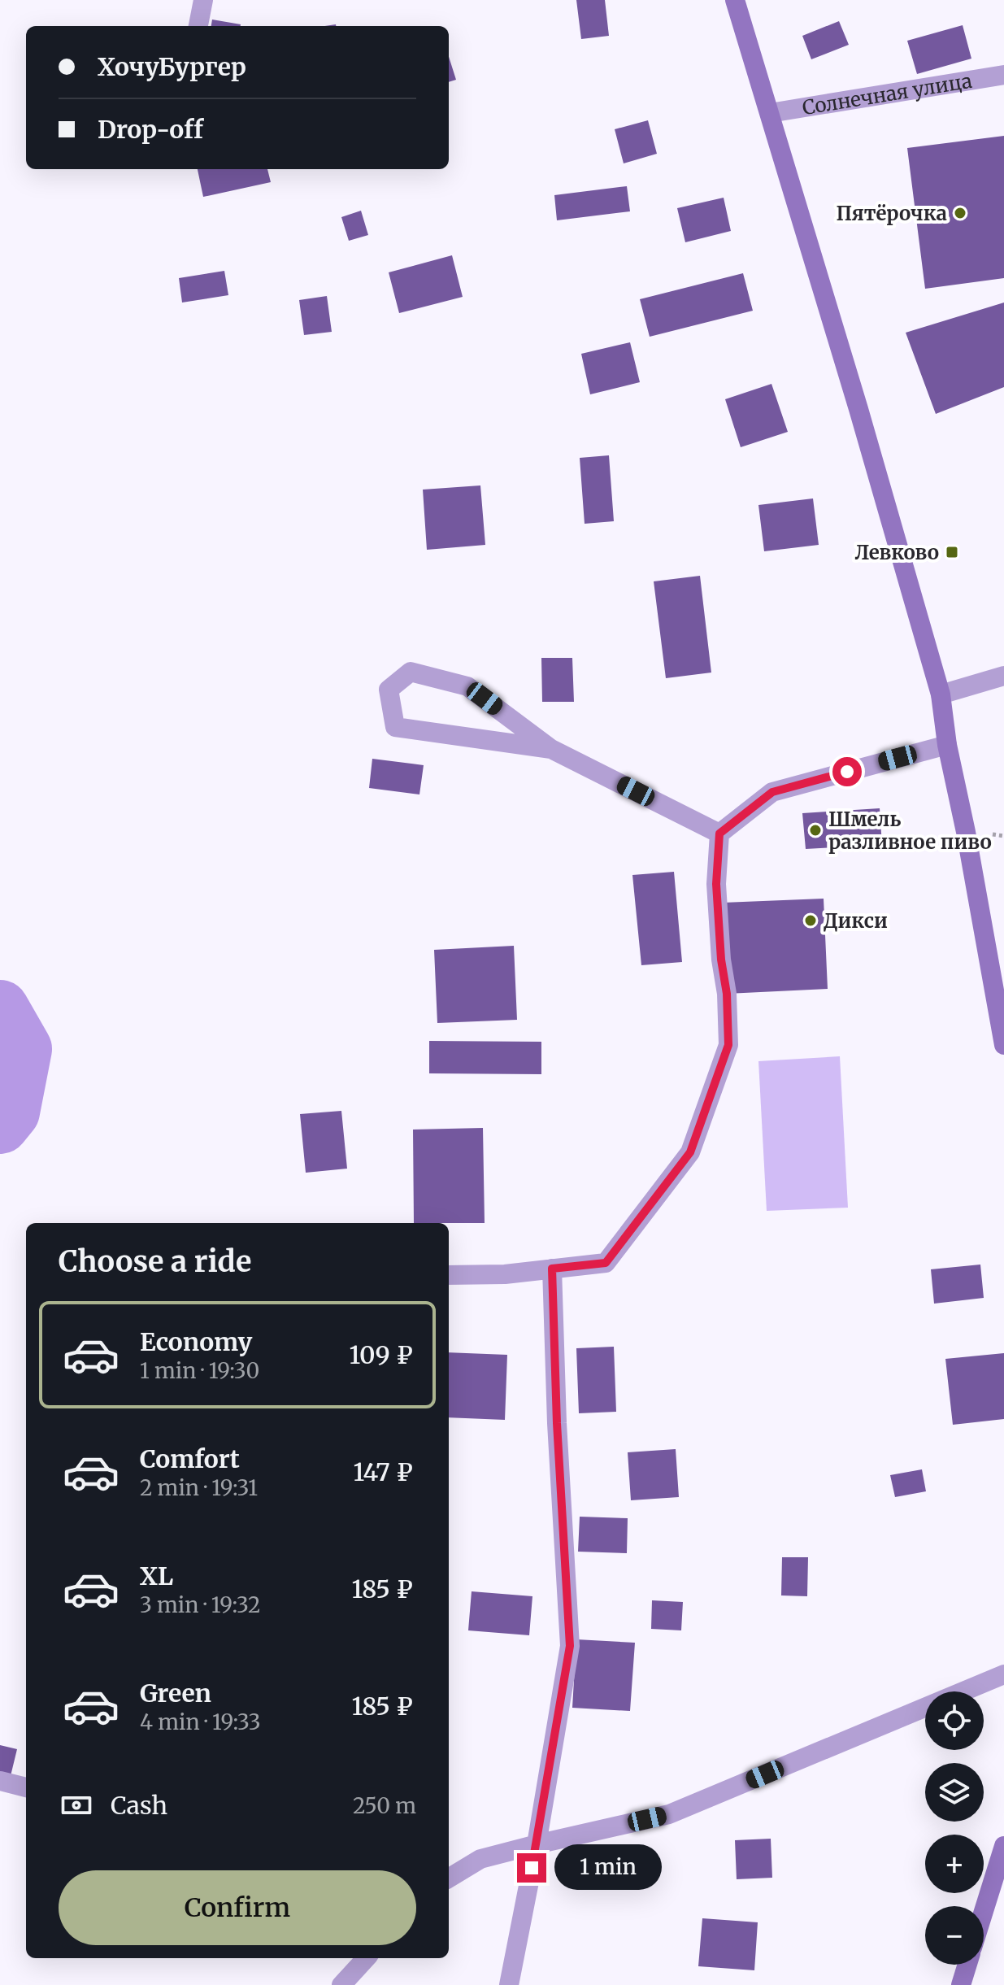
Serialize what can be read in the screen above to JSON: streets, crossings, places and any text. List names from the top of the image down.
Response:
{
  "streets": {
    "street": ["Солнечная улица"]
  },
  "places": {
    "other": ["Пятёрочка", "Шмель разливное пиво", "Дикси"],
    "transit": ["Левково"]
  },
  "page": {
    "banner": ["ХочуБургер", "Drop-off"],
    "heading": "Choose a ride",
    "list": [
      {
        "name": "Economy",
        "note": "1 min · 19:30",
        "value": "109 ₽"
      },
      {
        "name": "Comfort",
        "note": "2 min · 19:31",
        "value": "147 ₽"
      },
      {
        "name": "XL",
        "note": "3 min · 19:32",
        "value": "185 ₽"
      },
      {
        "name": "Green",
        "note": "4 min · 19:33",
        "value": "185 ₽"
      }
    ],
    "map_buttons": ["+", "−"],
    "pay": ["Cash", "250 m"],
    "bubble": "1 min",
    "buttons": "Confirm"
  }
}
